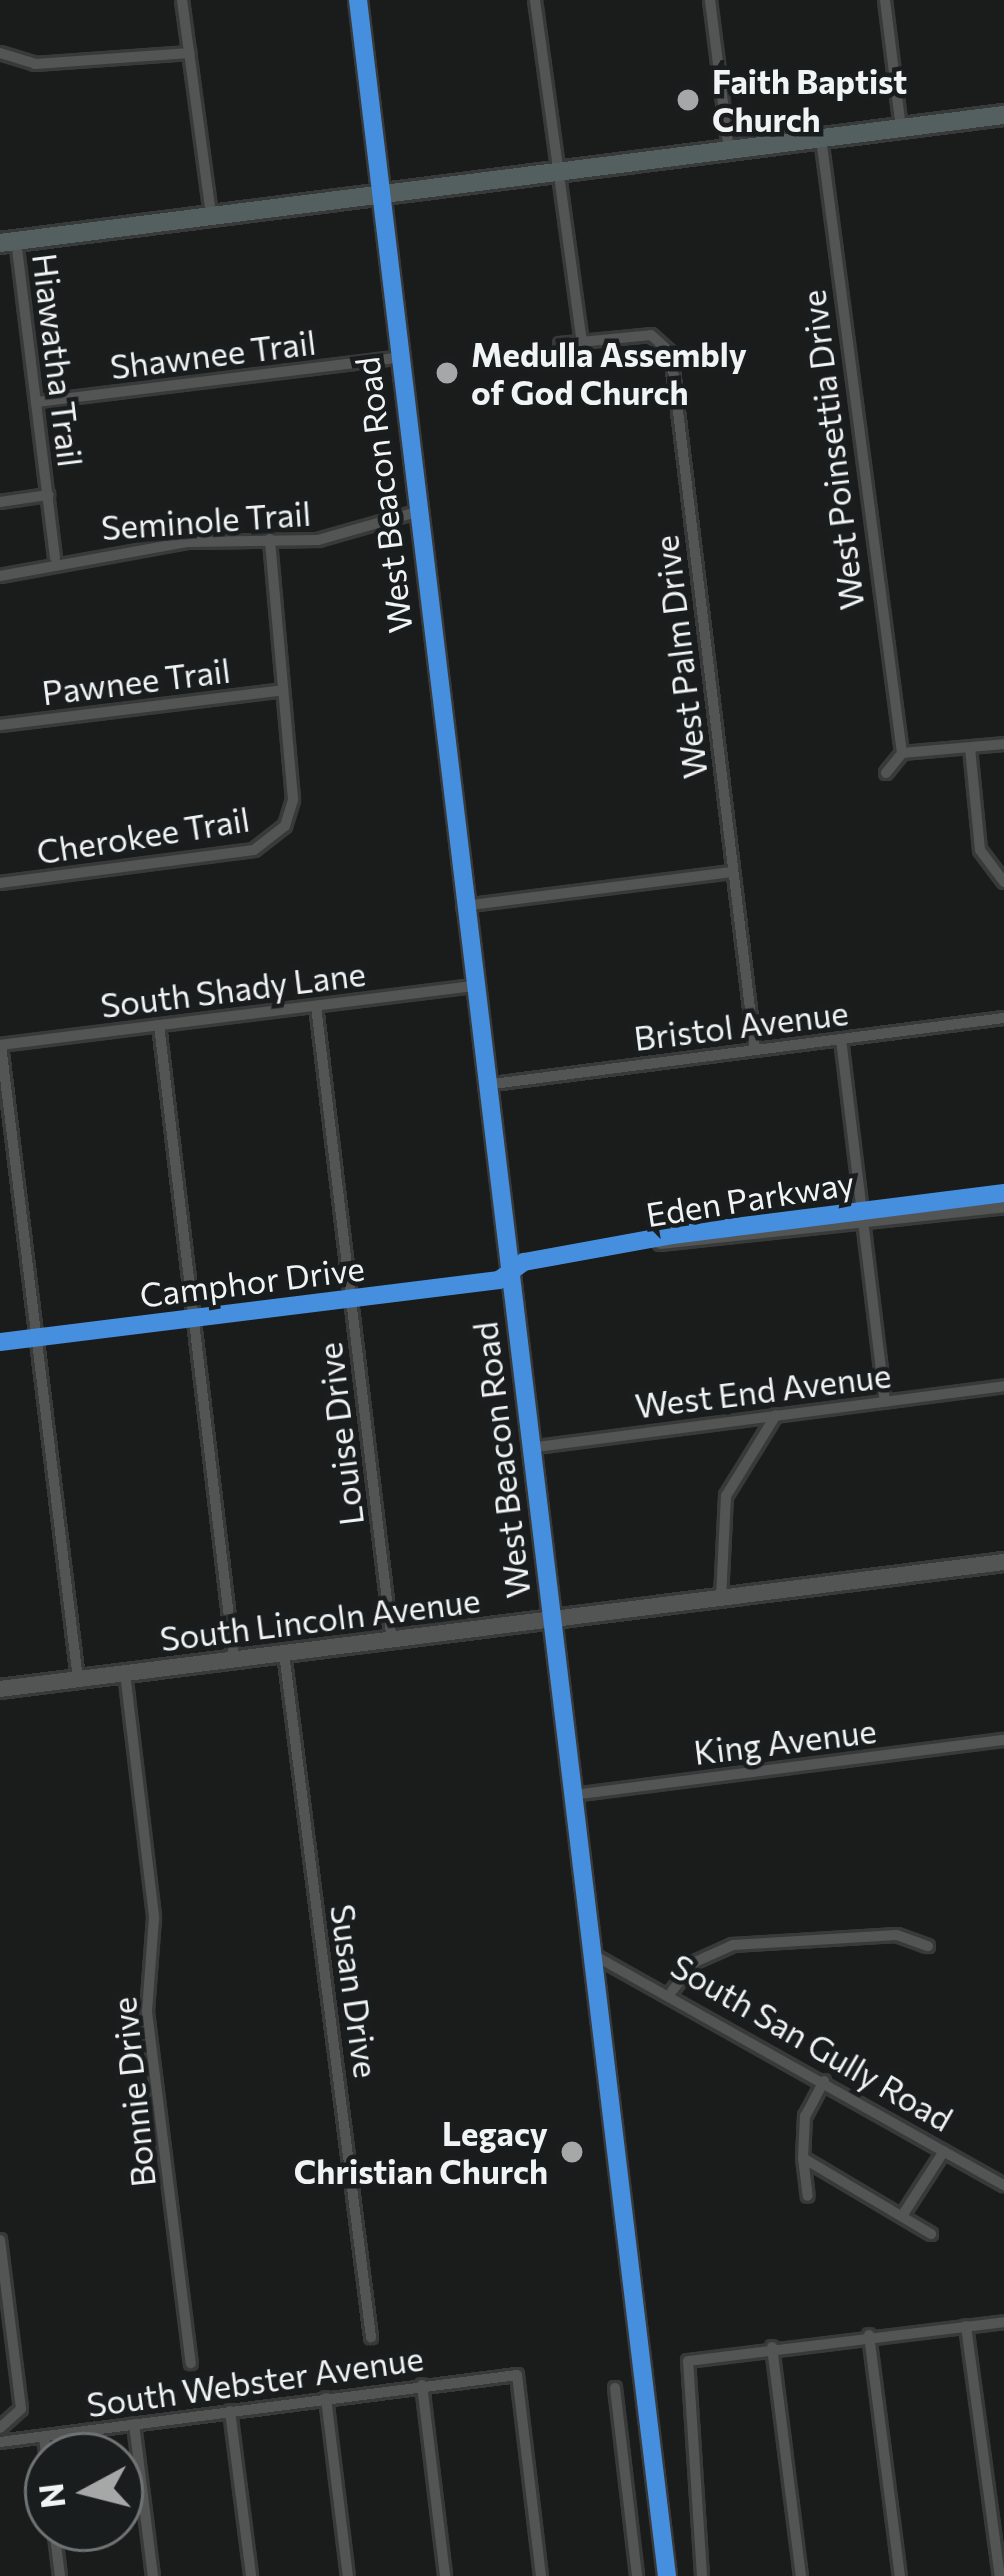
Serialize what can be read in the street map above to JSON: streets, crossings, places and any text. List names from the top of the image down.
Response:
{
  "streets": {
    "street": [
      "Shawnee Trail",
      "Hiawatha Trail",
      "West Poinsettia Drive",
      "West Beacon Road",
      "Seminole Trail",
      "West Palm Drive",
      "Pawnee Trail",
      "Cherokee Trail",
      "South Shady Lane",
      "Bristol Avenue",
      "Eden Parkway",
      "Camphor Drive",
      "West End Avenue",
      "Louise Drive",
      "South Lincoln Avenue",
      "King Avenue",
      "Susan Drive",
      "South San Gully Road",
      "Bonnie Drive",
      "South Webster Avenue"
    ]
  },
  "crossings": [
    ["Shawnee Trail", "Hiawatha Trail"],
    ["Shawnee Trail", "West Beacon Road"],
    ["Hiawatha Trail", "Seminole Trail"],
    ["West Beacon Road", "Seminole Trail"],
    ["West Beacon Road", "South Shady Lane"],
    ["West Beacon Road", "Bristol Avenue"],
    ["West Beacon Road", "Eden Parkway"],
    ["West Beacon Road", "Camphor Drive"],
    ["West Beacon Road", "West End Avenue"],
    ["West Beacon Road", "South Lincoln Avenue"],
    ["West Beacon Road", "King Avenue"],
    ["West Beacon Road", "South San Gully Road"],
    ["Seminole Trail", "Cherokee Trail"],
    ["West Palm Drive", "Bristol Avenue"],
    ["Pawnee Trail", "Cherokee Trail"],
    ["South Shady Lane", "Louise Drive"],
    ["Eden Parkway", "Camphor Drive"],
    ["Camphor Drive", "Louise Drive"],
    ["Louise Drive", "South Lincoln Avenue"],
    ["South Lincoln Avenue", "Susan Drive"],
    ["South Lincoln Avenue", "Bonnie Drive"]
  ],
  "places": ["Faith Baptist Church", "Medulla Assembly of God Church", "Legacy Christian Church"],
  "north": "left"
}
